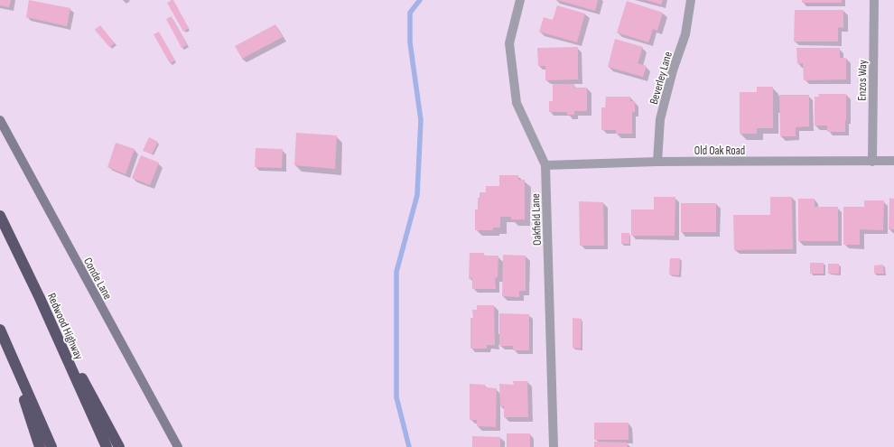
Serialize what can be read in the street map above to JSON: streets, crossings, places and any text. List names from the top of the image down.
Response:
{
  "streets": {
    "highway": ["Redwood Highway"],
    "street": [
      "Beverley Lane",
      "Enzos Way",
      "Old Oak Road",
      "Oakfield Lane",
      "Conde Lane"
    ]
  },
  "crossings": [
    ["Beverley Lane", "Old Oak Road"],
    ["Enzos Way", "Old Oak Road"],
    ["Old Oak Road", "Oakfield Lane"]
  ]
}
